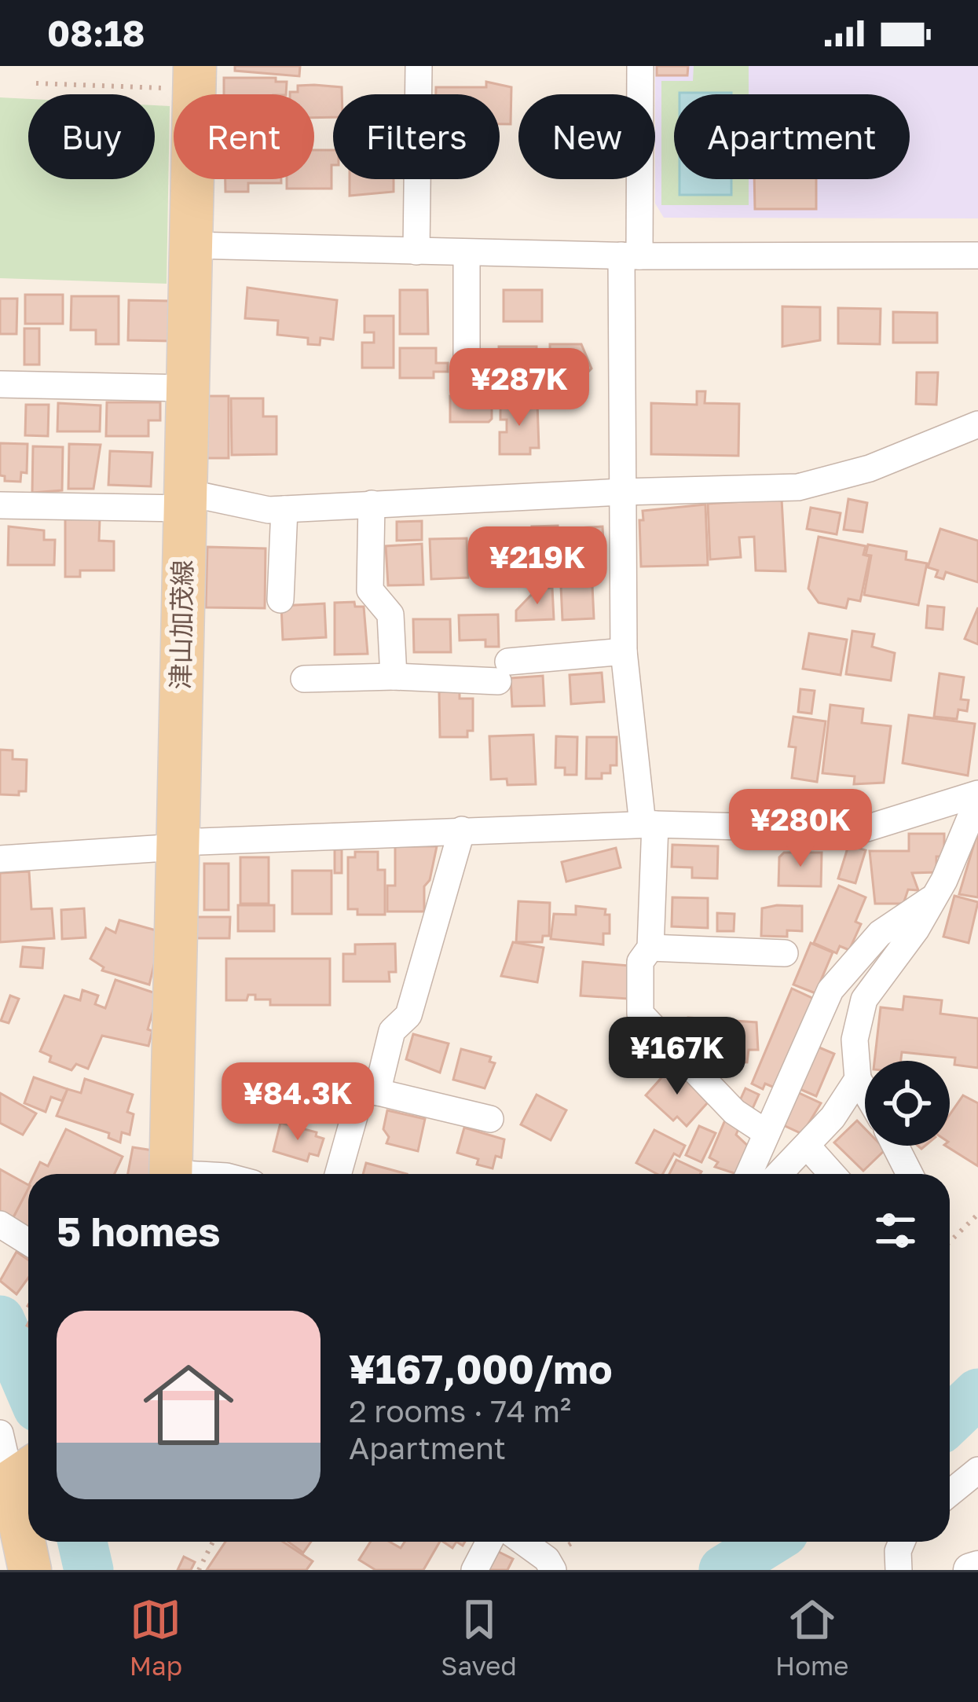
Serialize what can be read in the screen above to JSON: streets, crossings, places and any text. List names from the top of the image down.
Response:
{
  "streets": {
    "main road": ["津山加茂線"]
  },
  "page": {
    "status": "08:18",
    "chip": [
      "Buy",
      "Rent",
      "Filters",
      "New",
      "Apartment"
    ],
    "price": [
      "¥287K",
      "¥219K",
      "¥280K",
      "¥167K",
      "¥84.3K"
    ],
    "heading": "5 homes",
    "list": [
      {
        "name": "¥167,000/mo",
        "note": "2 rooms · 74 m² · Apartment"
      }
    ],
    "tabs": ["Map", "Saved", "Home"]
  }
}
